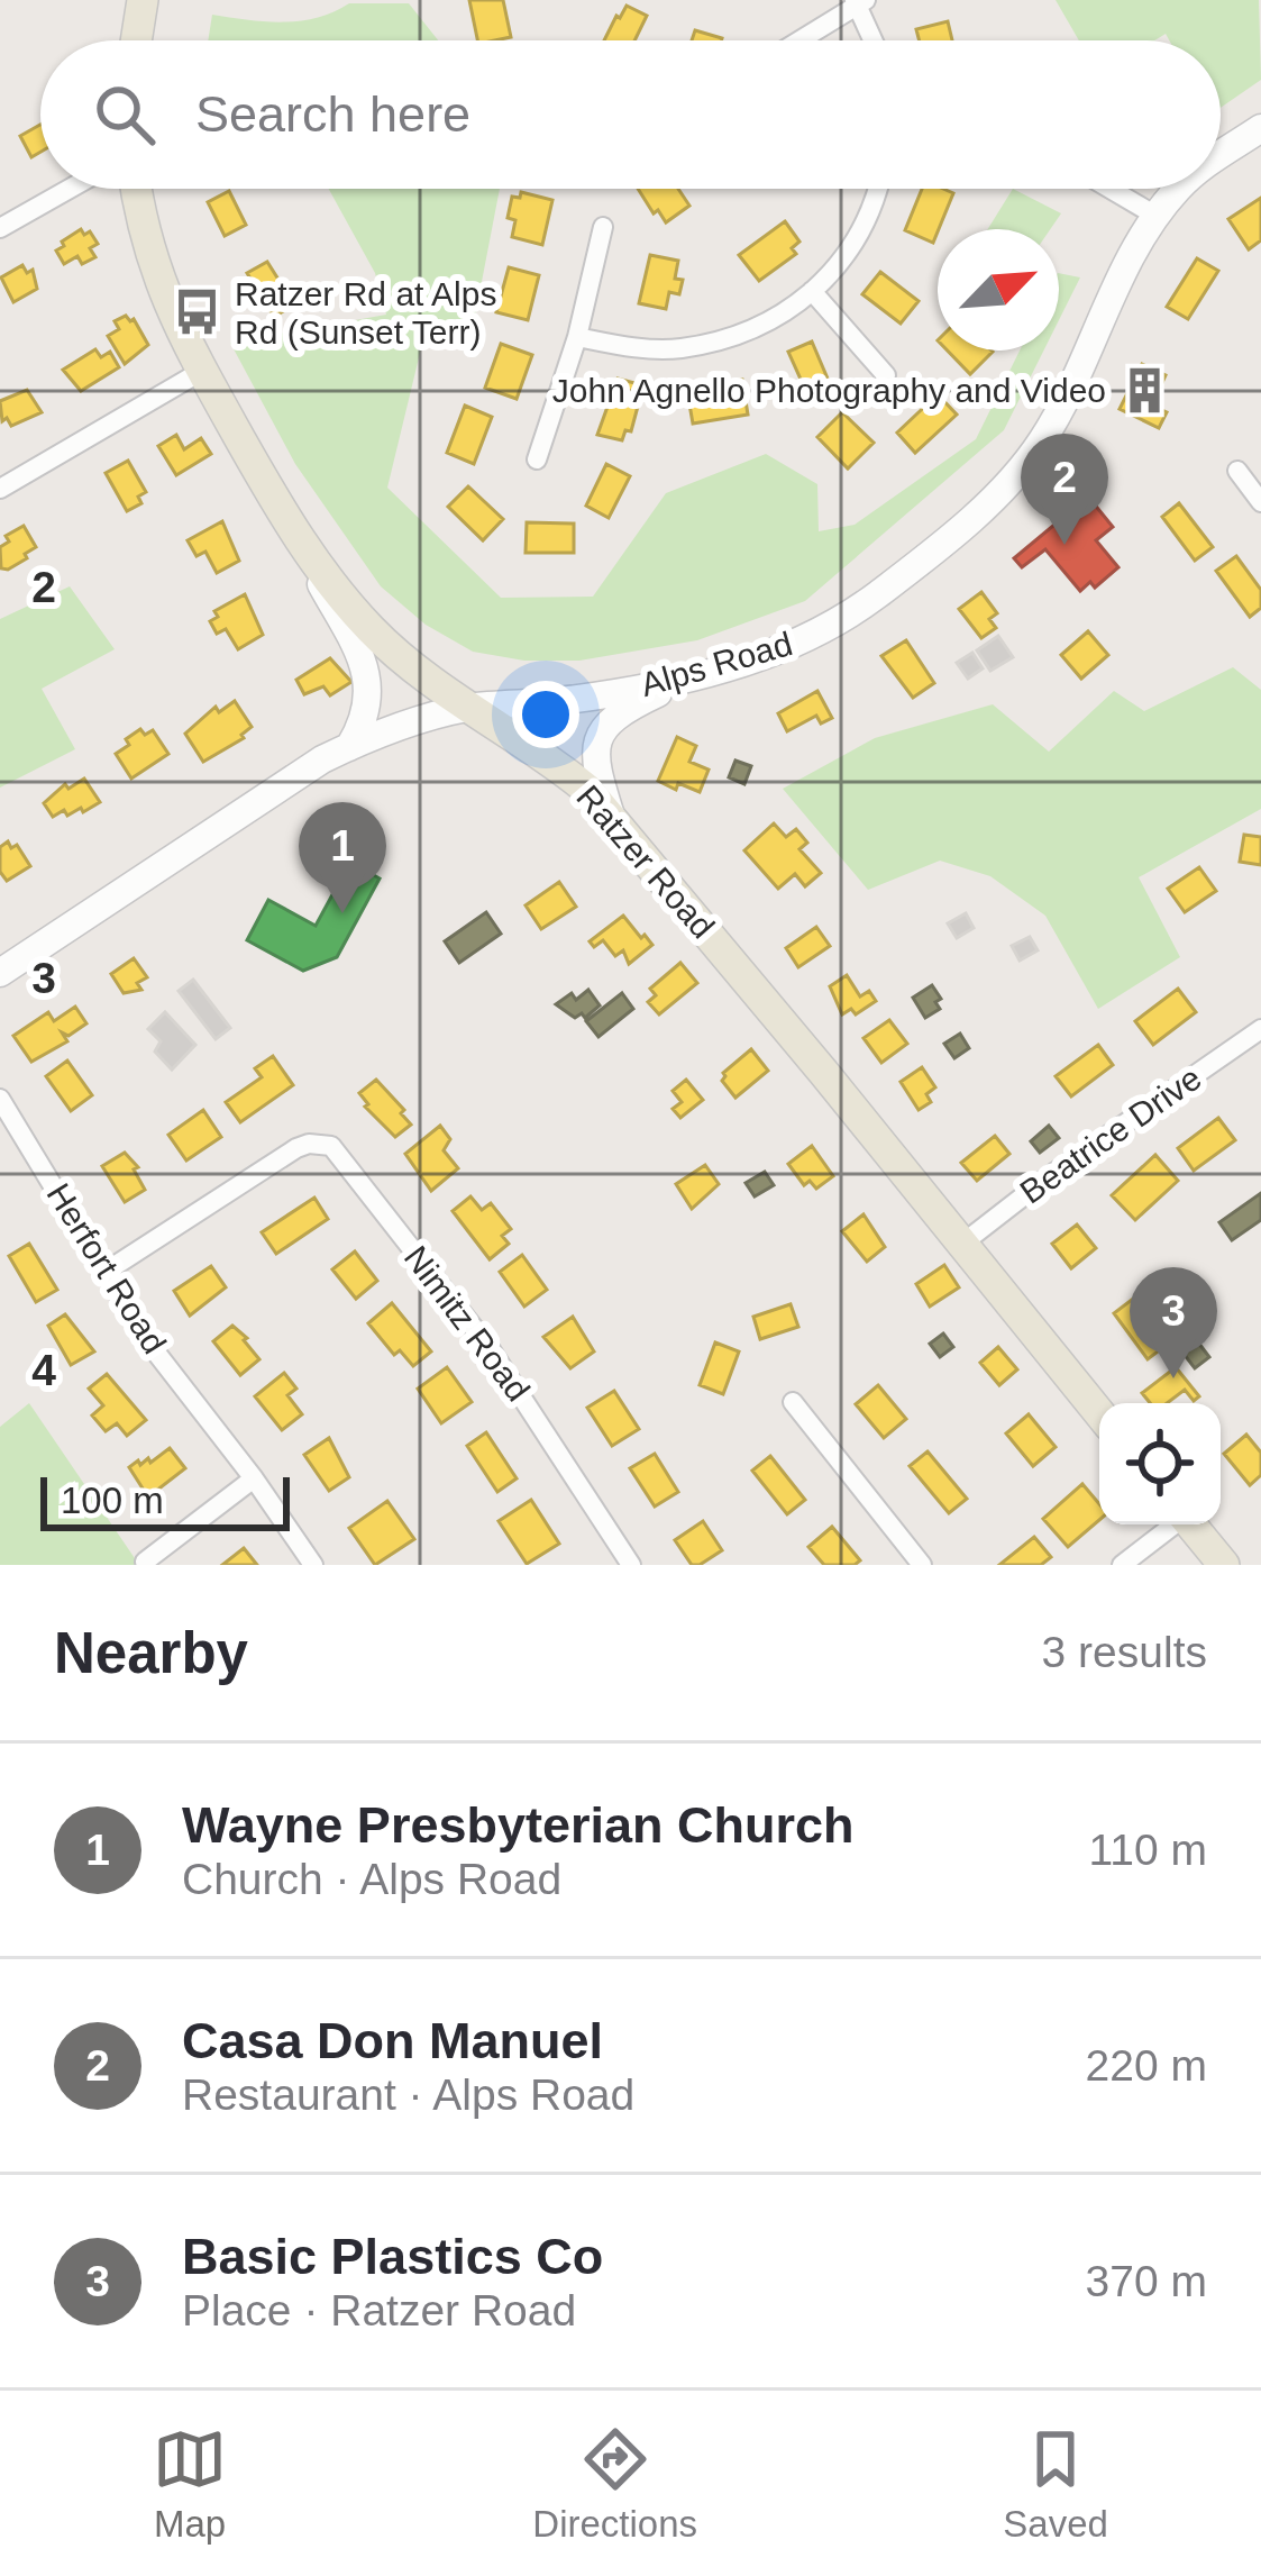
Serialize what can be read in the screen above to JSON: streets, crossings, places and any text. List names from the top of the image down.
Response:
{
  "streets": {
    "main road": ["Alps Road", "Ratzer Road"],
    "street": ["Beatrice Drive", "Herfort Road", "Nimitz Road"]
  },
  "crossings": [
    ["Alps Road", "Ratzer Road"],
    ["Ratzer Road", "Beatrice Drive"],
    ["Herfort Road", "Nimitz Road"]
  ],
  "places": {
    "bus stop": ["Ratzer Rd at Alps Rd (Sunset Terr)"],
    "building": ["John Agnello Photography and Video"]
  },
  "scale_bar": "100 m",
  "north": "top right",
  "page": {
    "search": "Search here",
    "pins": ["2", "1", "3"],
    "scale": "100 m",
    "heading": ["Nearby", "3 results"],
    "list": [
      {
        "mark": "1",
        "name": "Wayne Presbyterian Church",
        "note": "Church · Alps Road",
        "value": "110 m"
      },
      {
        "mark": "2",
        "name": "Casa Don Manuel",
        "note": "Restaurant · Alps Road",
        "value": "220 m"
      },
      {
        "mark": "3",
        "name": "Basic Plastics Co",
        "note": "Place · Ratzer Road",
        "value": "370 m"
      }
    ],
    "nav": ["Map", "Directions", "Saved"]
  },
  "grid": {
    "rows": ["2", "3", "4"]
  }
}
